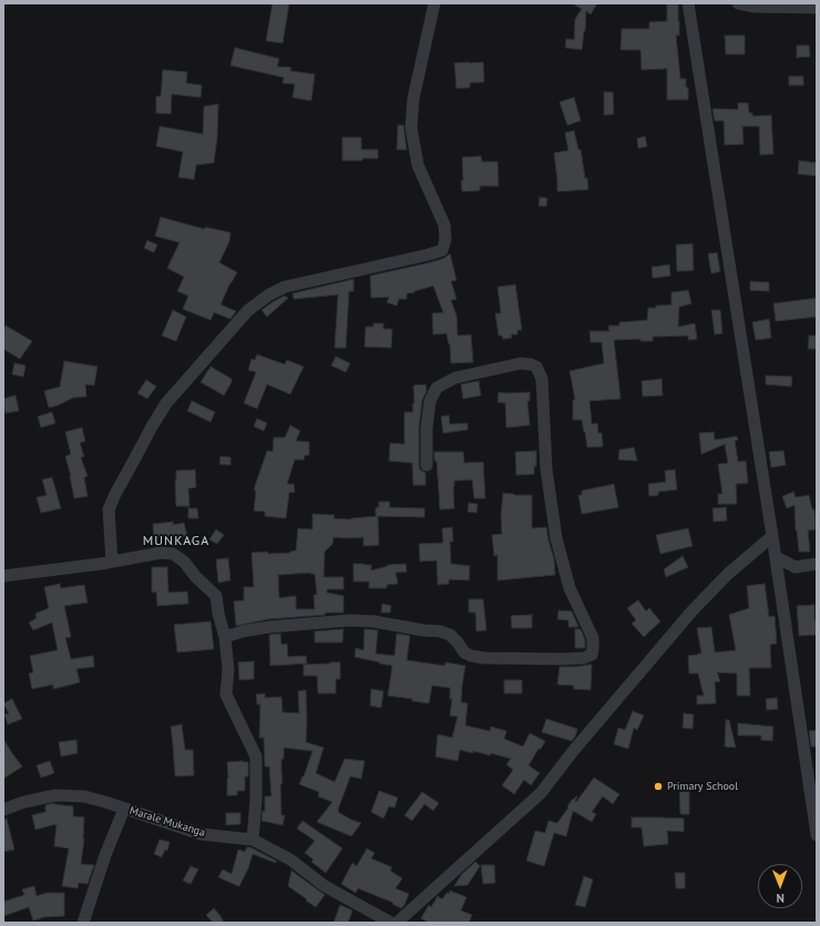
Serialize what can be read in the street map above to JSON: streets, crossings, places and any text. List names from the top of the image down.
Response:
{
  "streets": {
    "street": ["Marale Mukanga"]
  },
  "districts": ["MUNKAGA"],
  "places": ["Primary School"],
  "north": "bottom"
}
